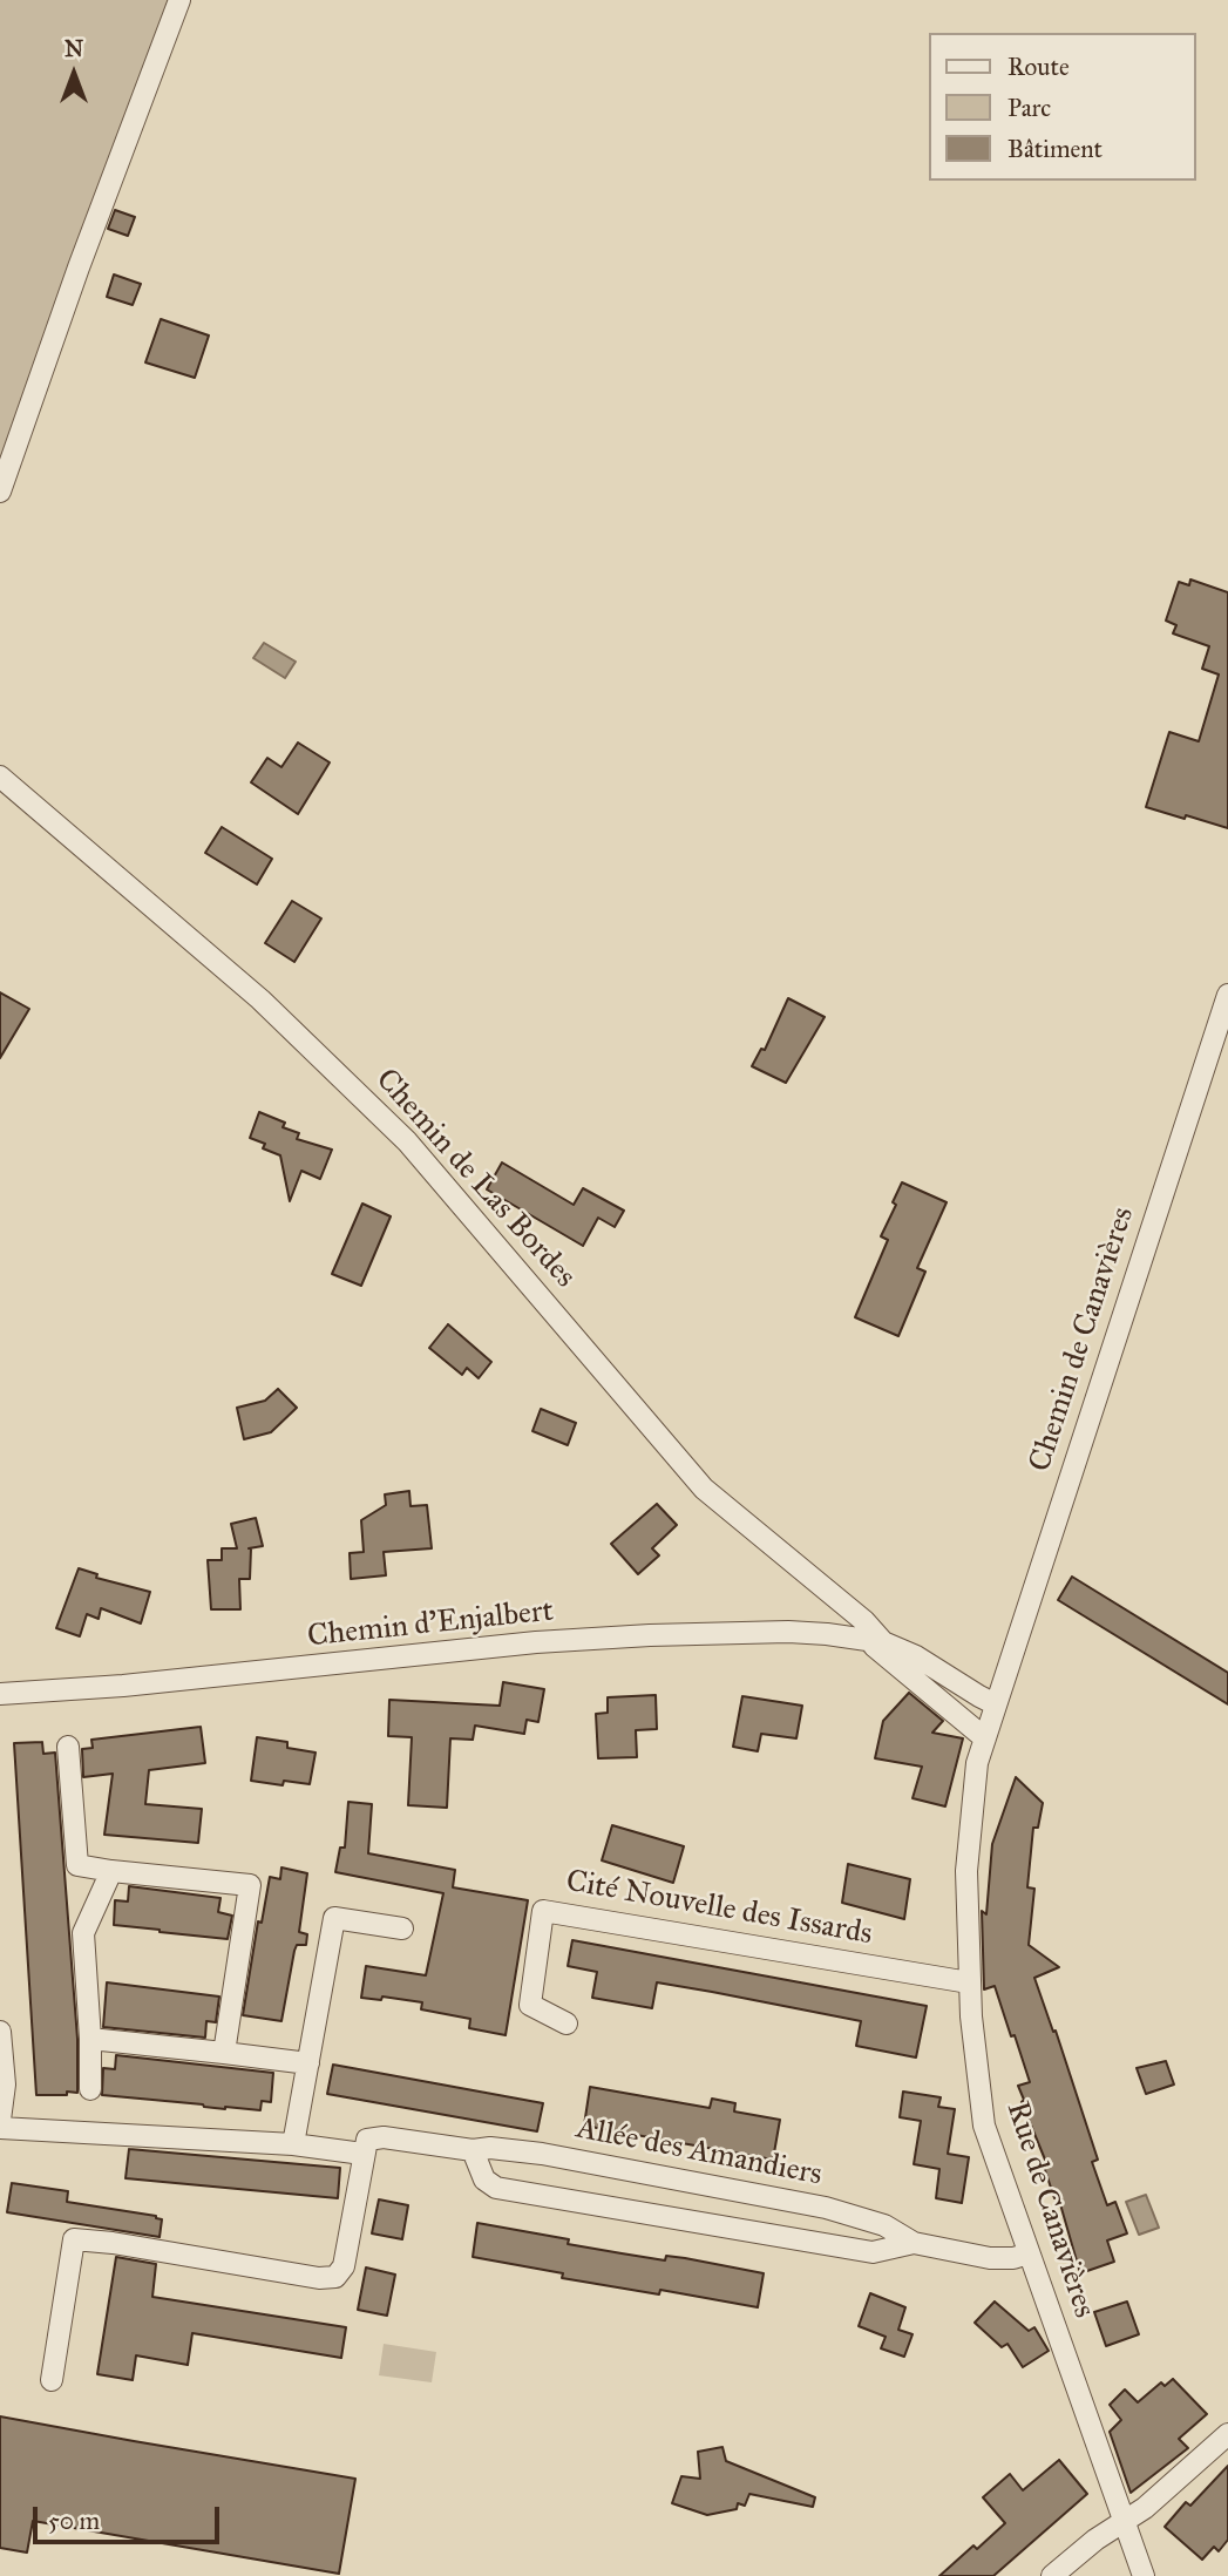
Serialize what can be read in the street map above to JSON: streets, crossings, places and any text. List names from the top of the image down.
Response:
{
  "streets": {
    "street": [
      "Chemin de Las Bordes",
      "Chemin de Canavières",
      "Chemin d'Enjalbert",
      "Cité Nouvelle des Issards",
      "Allée des Amandiers",
      "Rue de Canavières"
    ]
  },
  "crossings": [
    ["Chemin de Las Bordes", "Chemin d'Enjalbert"],
    ["Chemin de Canavières", "Chemin d'Enjalbert"],
    ["Chemin de Canavières", "Rue de Canavières"],
    ["Chemin d'Enjalbert", "Rue de Canavières"],
    ["Cité Nouvelle des Issards", "Rue de Canavières"],
    ["Allée des Amandiers", "Rue de Canavières"]
  ],
  "legend": ["Route", "Parc", "Bâtiment"],
  "scale_bar": "50 m",
  "north": "top"
}
